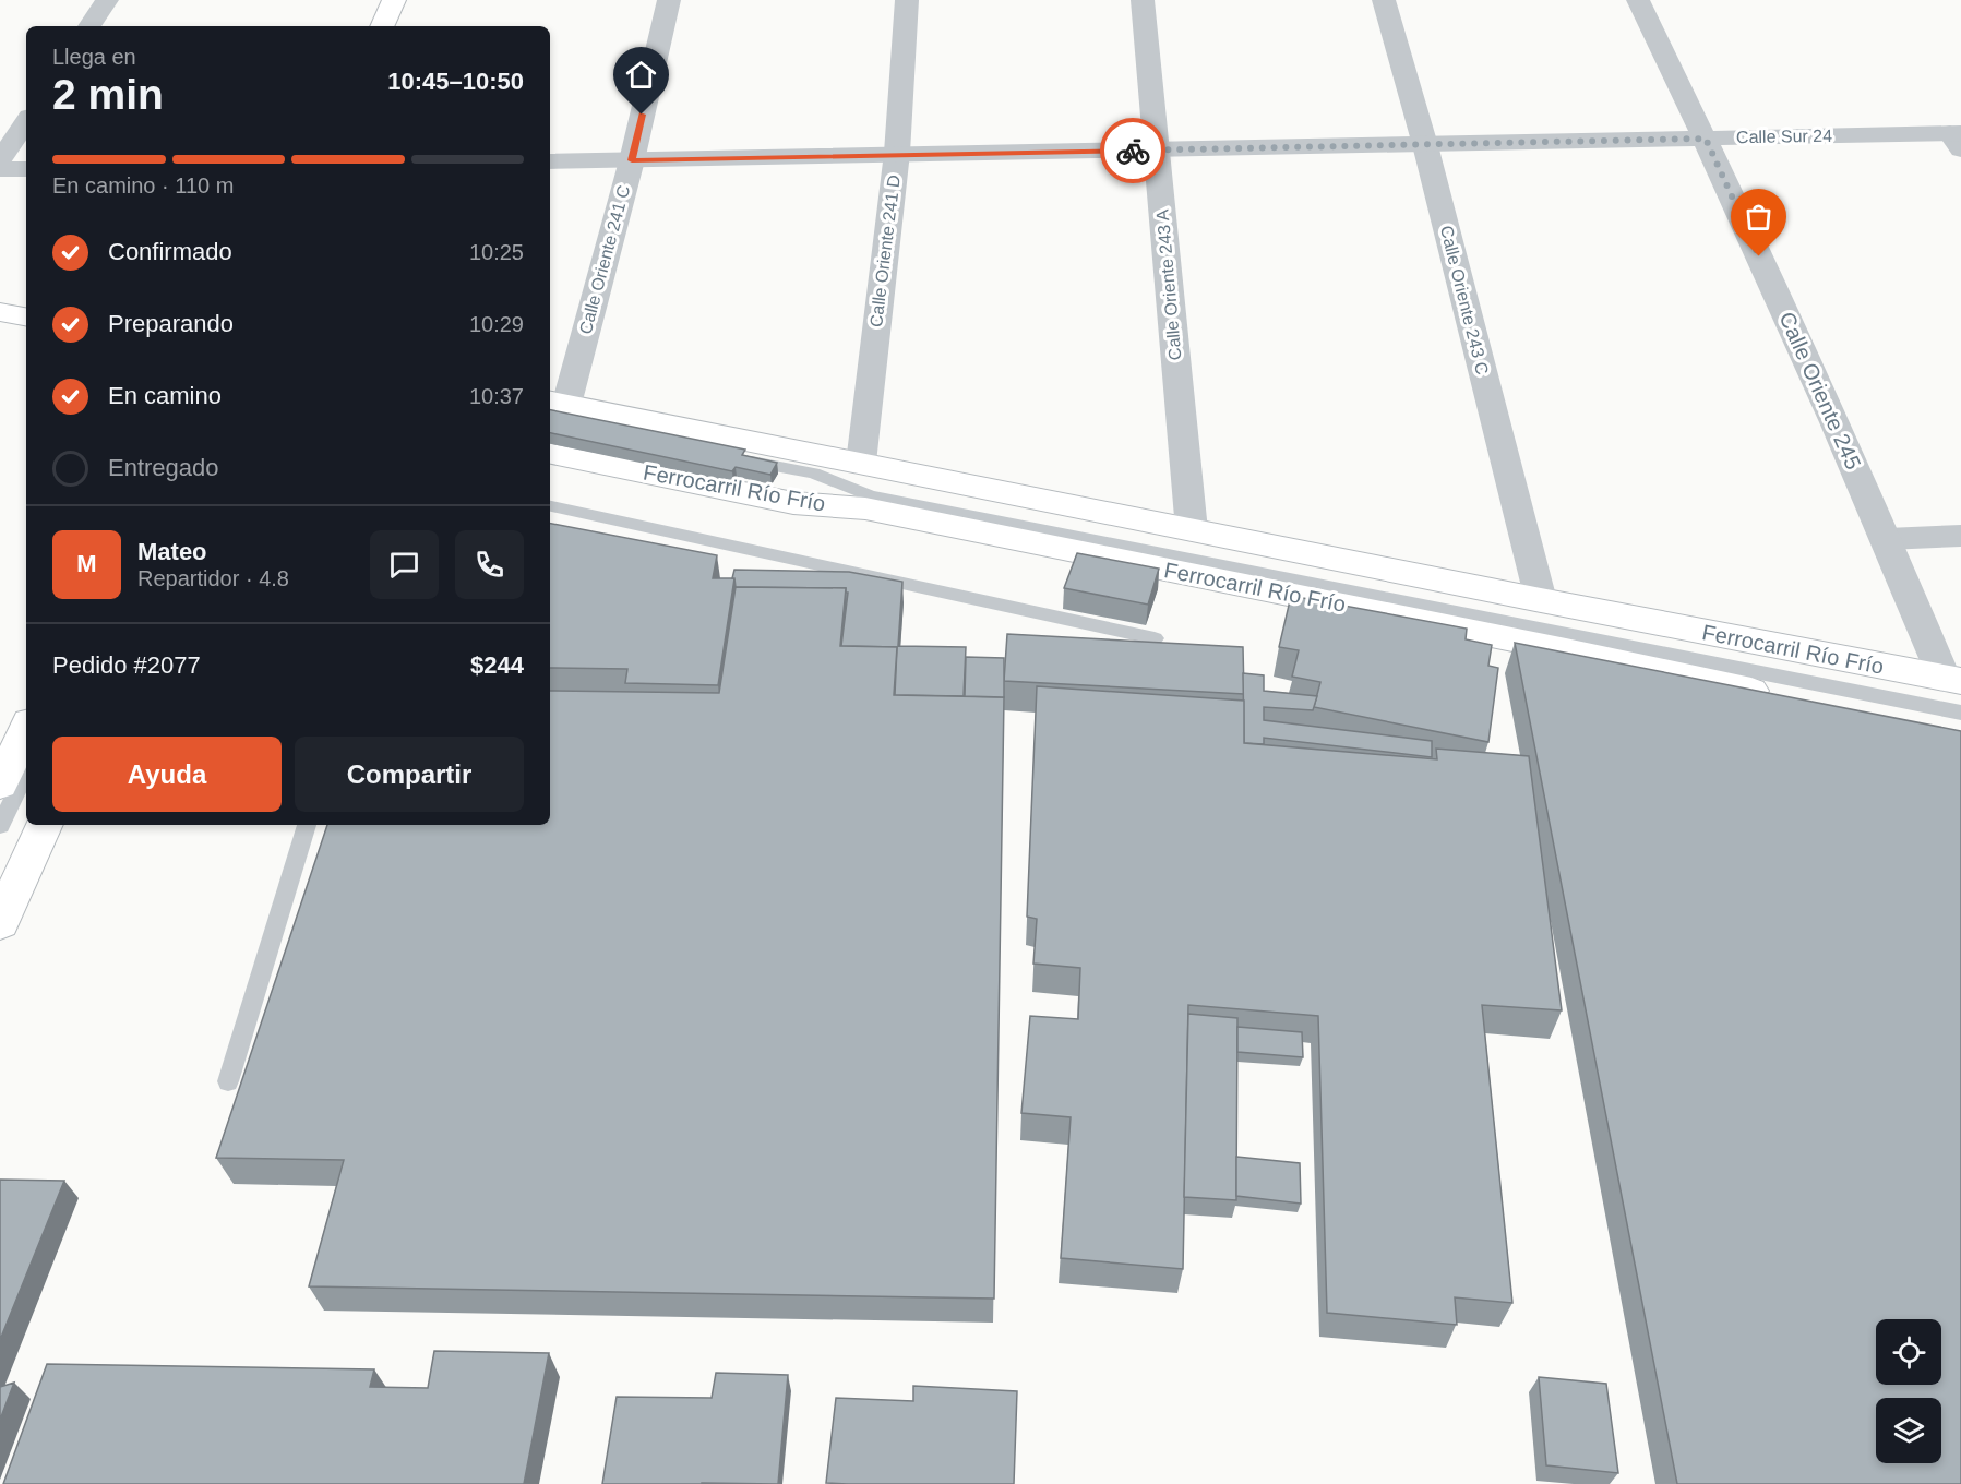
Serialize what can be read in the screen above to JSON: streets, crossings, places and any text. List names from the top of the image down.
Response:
{
  "streets": {
    "main road": ["Ferrocarril Río Frío"],
    "street": [
      "Calle Sur 24",
      "Calle Oriente 241 D",
      "Calle Oriente 241 C",
      "Calle Oriente 243 A",
      "Calle Oriente 243 C",
      "Calle Oriente 245"
    ]
  },
  "crossings": [
    ["Calle Sur 24", "Calle Oriente 241 D"],
    ["Calle Sur 24", "Calle Oriente 241 C"],
    ["Calle Sur 24", "Calle Oriente 243 A"],
    ["Calle Sur 24", "Calle Oriente 243 C"],
    ["Calle Sur 24", "Calle Oriente 245"],
    ["Calle Oriente 241 D", "Ferrocarril Río Frío"],
    ["Calle Oriente 241 C", "Ferrocarril Río Frío"],
    ["Calle Oriente 243 A", "Ferrocarril Río Frío"],
    ["Calle Oriente 243 C", "Ferrocarril Río Frío"],
    ["Calle Oriente 245", "Ferrocarril Río Frío"]
  ],
  "page": {
    "heading": ["2 min", "Llega en", "10:45–10:50"],
    "panel": [
      "Mateo",
      "Repartidor · 4.8",
      "Pedido #2077",
      "$244"
    ],
    "bar": "En camino · 110 m",
    "list": [
      ["Confirmado", "10:25"],
      ["Preparando", "10:29"],
      ["En camino", "10:37"],
      "Entregado"
    ],
    "round": "M",
    "buttons": ["Ayuda", "Compartir"]
  }
}
